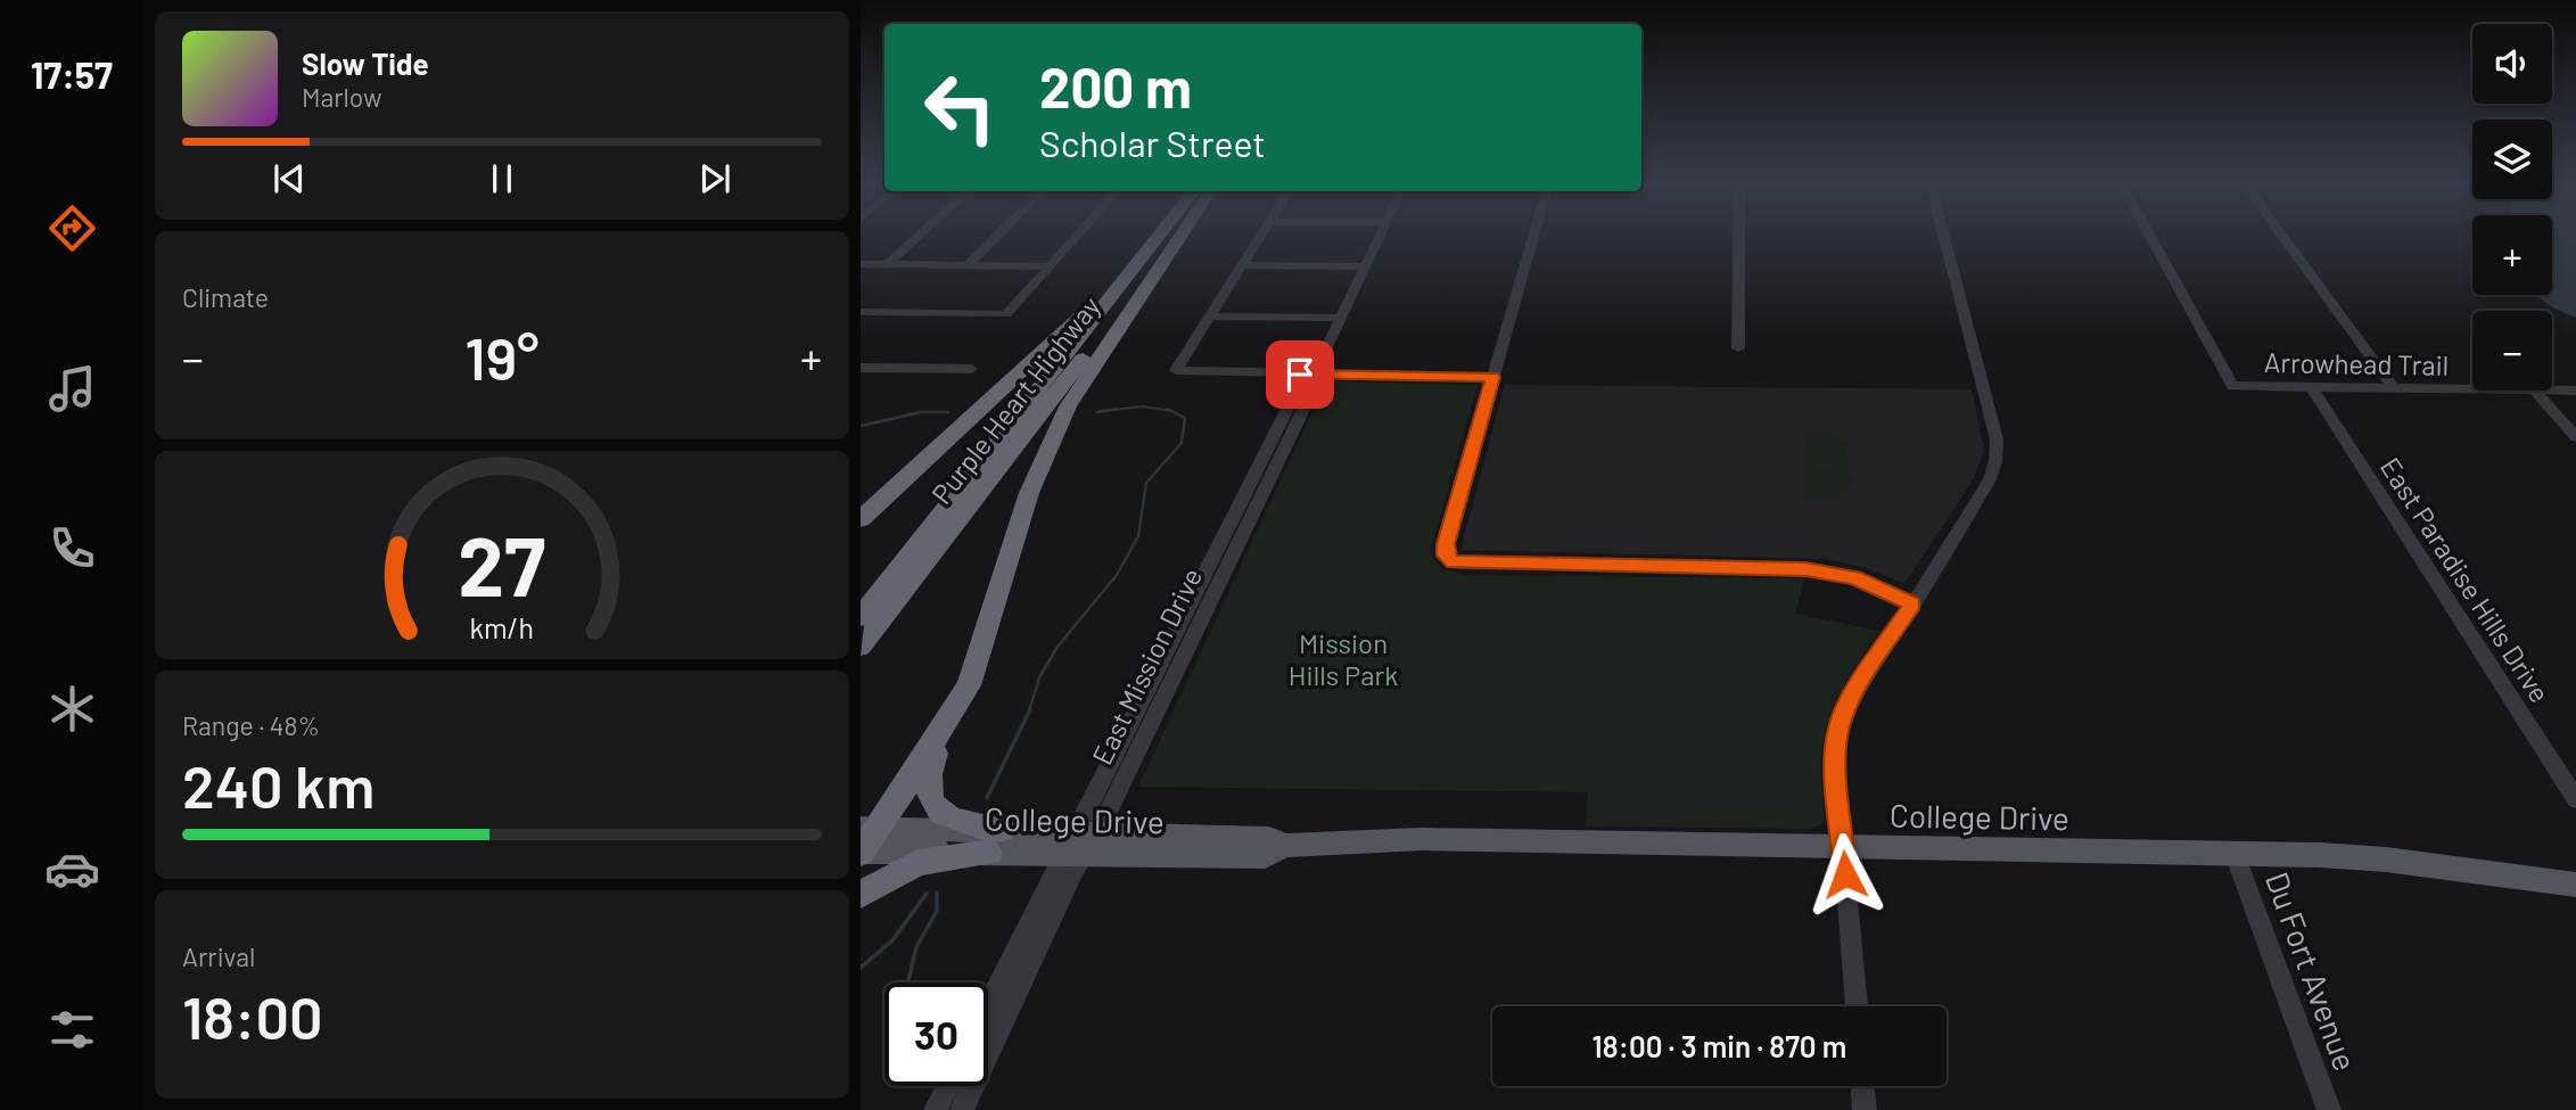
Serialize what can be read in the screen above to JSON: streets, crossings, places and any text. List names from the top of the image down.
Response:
{
  "streets": {
    "highway": ["Purple Heart Highway"],
    "main road": ["College Drive"],
    "street": [
      "Arrowhead Trail",
      "East Paradise Hills Drive",
      "East Mission Drive",
      "Du Fort Avenue"
    ]
  },
  "crossings": [
    ["Arrowhead Trail", "East Paradise Hills Drive"],
    ["East Mission Drive", "College Drive"],
    ["College Drive", "Du Fort Avenue"]
  ],
  "parks": ["Mission Hills Park"],
  "page": {
    "tabs": "17:57",
    "map_buttons": ["+", "−"],
    "turn": ["200 m", "Scholar Street"],
    "song": ["Slow Tide", "Marlow"],
    "tile": [
      "Climate",
      ["Range · 48%", "240 km"],
      ["Arrival", "18:00"]
    ],
    "heat": ["−", "19°", "+"],
    "limit": "30",
    "trip": "18:00 · 3 min · 870 m",
    "gauge": ["27", "km/h"]
  }
}
